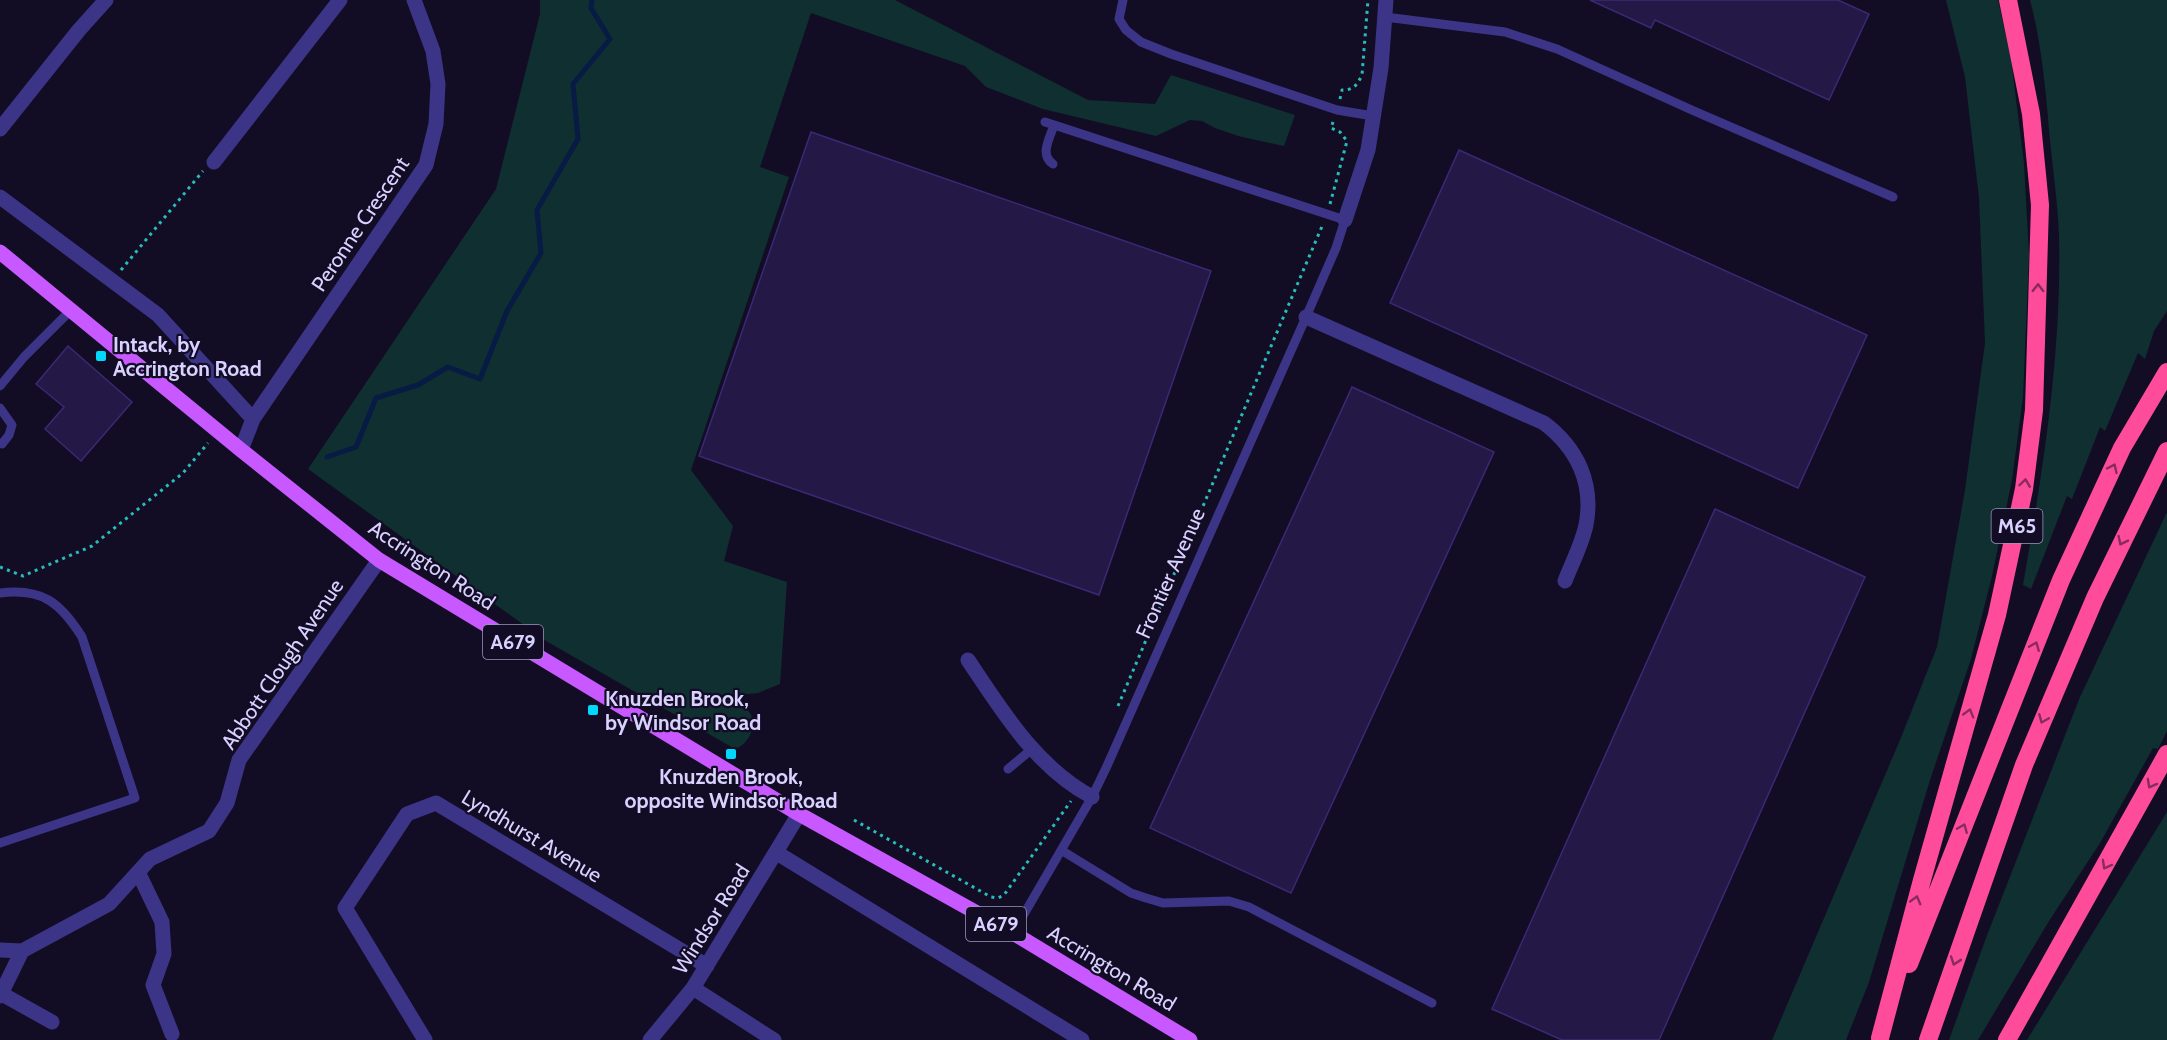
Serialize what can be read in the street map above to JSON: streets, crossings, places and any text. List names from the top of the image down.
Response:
{
  "streets": {
    "highway": ["M65"],
    "main road": ["Accrington Road", "A679"],
    "street": [
      "Peronne Crescent",
      "Abbott Clough Avenue",
      "Lyndhurst Avenue",
      "Windsor Road"
    ],
    "lane": ["Frontier Avenue"]
  },
  "crossings": [
    ["Peronne Crescent", "Accrington Road"],
    ["Accrington Road", "Frontier Avenue"],
    ["Accrington Road", "Abbott Clough Avenue"],
    ["Accrington Road", "Windsor Road"],
    ["Lyndhurst Avenue", "Windsor Road"]
  ],
  "places": {
    "transit": ["Intack, by Accrington Road", "Knuzden Brook, by Windsor Road", "Knuzden Brook, opposite Windsor Road"]
  }
}
